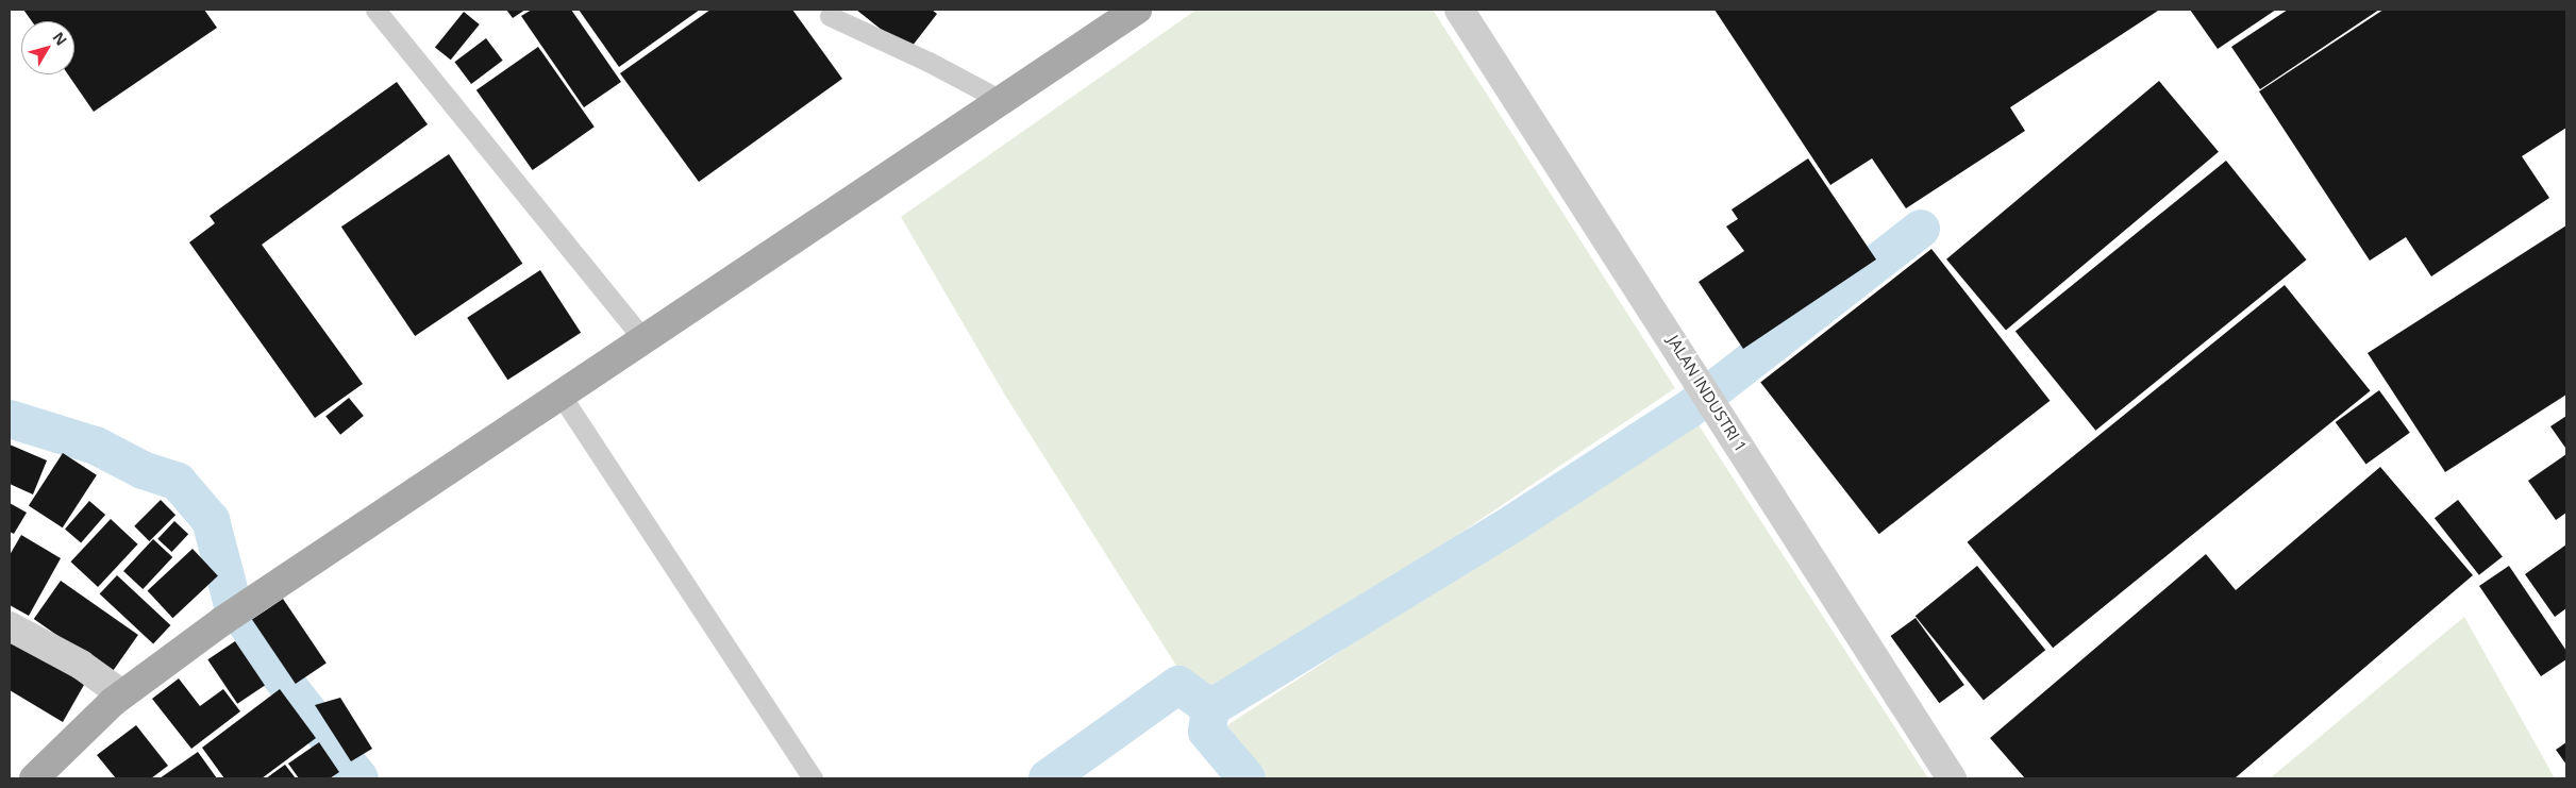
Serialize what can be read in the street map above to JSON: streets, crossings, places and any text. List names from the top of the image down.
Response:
{
  "streets": {
    "street": ["JALAN INDUSTRI 1"]
  },
  "north": "top right"
}
